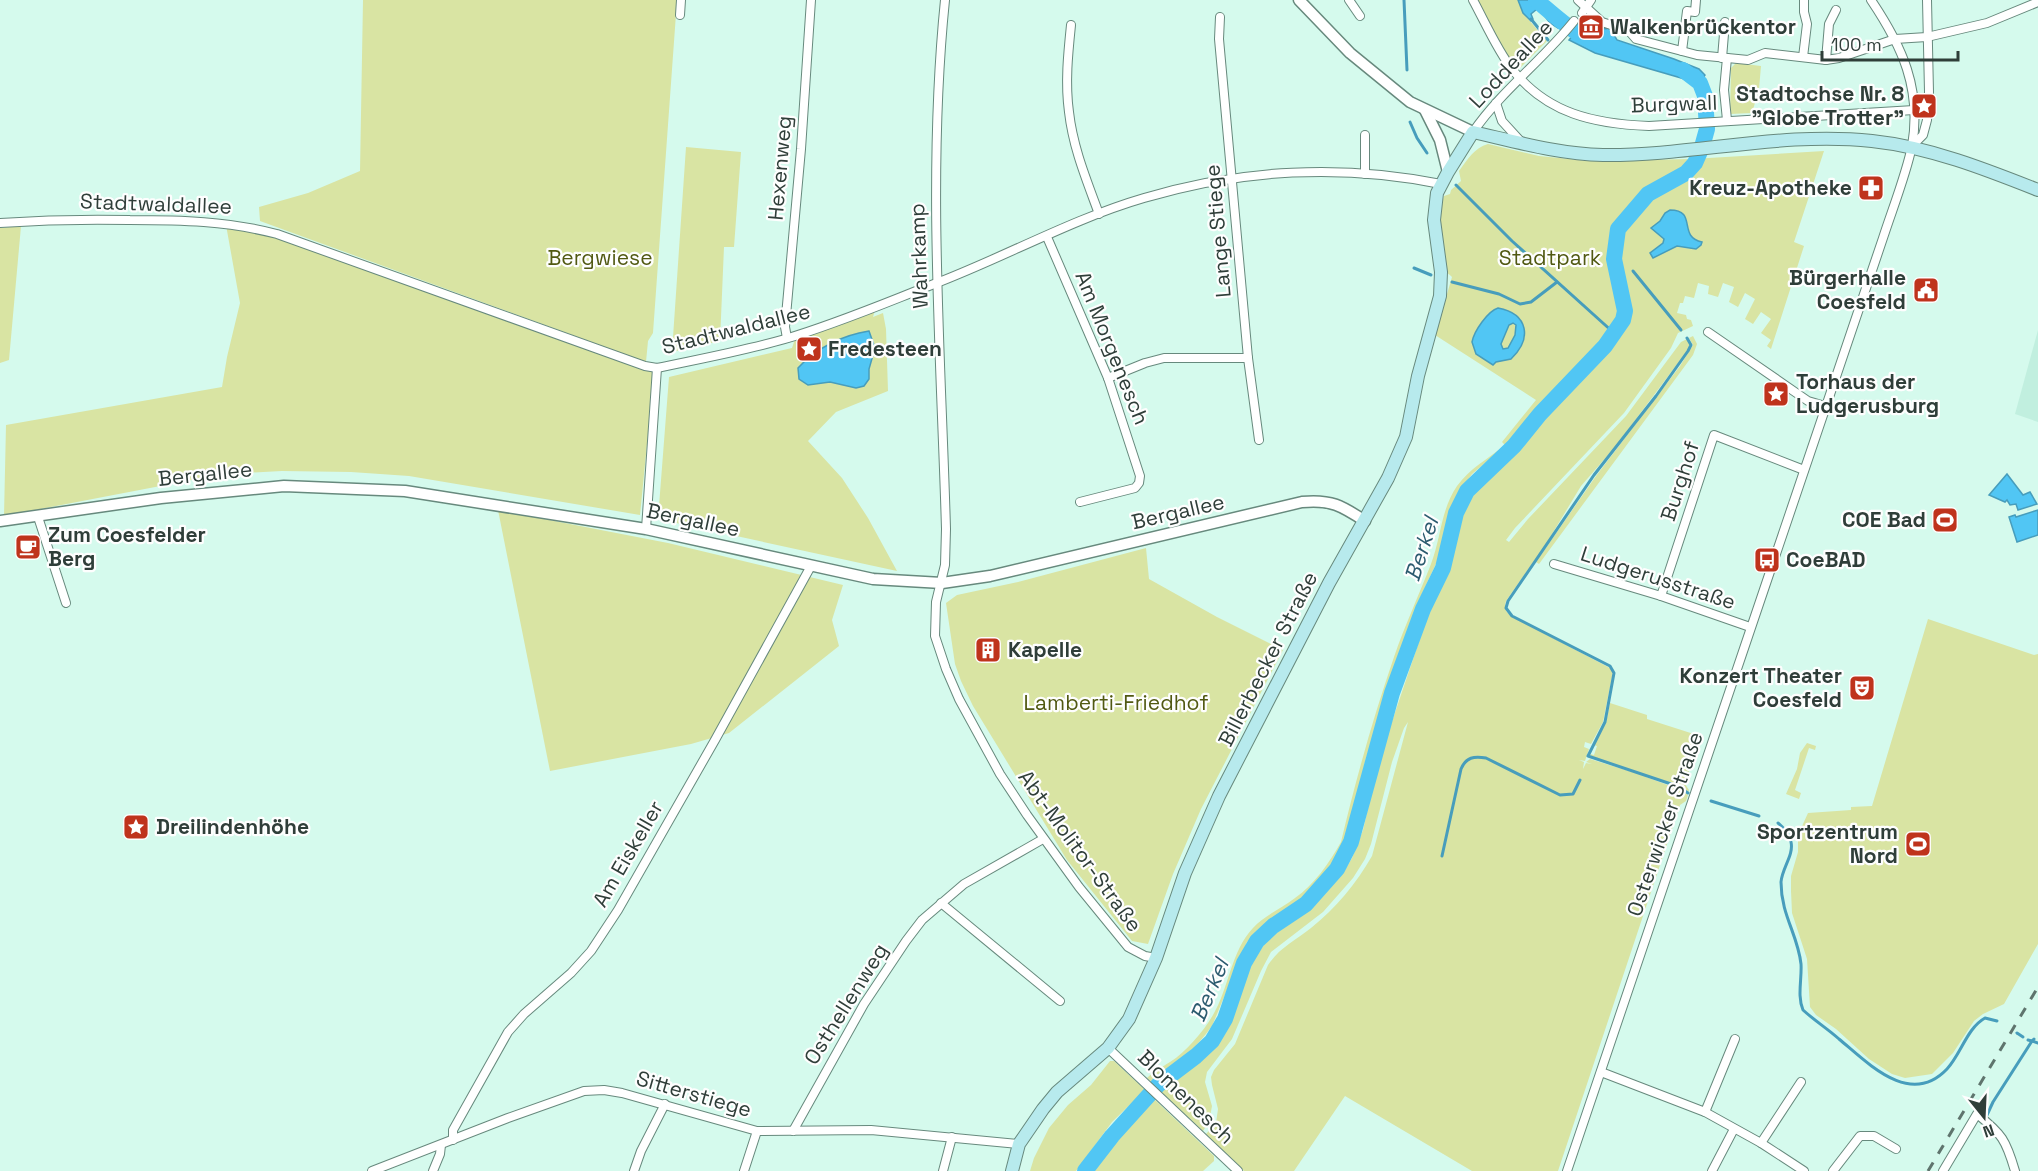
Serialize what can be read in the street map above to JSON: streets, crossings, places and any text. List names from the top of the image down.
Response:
{
  "streets": {
    "main road": ["Billerbecker Straße"],
    "street": [
      "Loddeallee",
      "Burgwall",
      "Hexenweg",
      "Stadtwaldallee",
      "Lange Stiege",
      "Wahrkamp",
      "Am Morgenesch",
      "Bergallee",
      "Burghof",
      "Ludgerusstraße",
      "Osterwicker Straße",
      "Abt-Molitor-Straße",
      "Am Eiskeller",
      "Osthellenweg",
      "Sitterstiege",
      "Blomenesch"
    ]
  },
  "crossings": [
    ["Loddeallee", "Burgwall"],
    ["Loddeallee", "Billerbecker Straße"],
    ["Hexenweg", "Stadtwaldallee"],
    ["Stadtwaldallee", "Lange Stiege"],
    ["Stadtwaldallee", "Wahrkamp"],
    ["Stadtwaldallee", "Am Morgenesch"],
    ["Stadtwaldallee", "Billerbecker Straße"],
    ["Wahrkamp", "Bergallee"],
    ["Wahrkamp", "Abt-Molitor-Straße"],
    ["Bergallee", "Billerbecker Straße"],
    ["Bergallee", "Abt-Molitor-Straße"],
    ["Bergallee", "Am Eiskeller"],
    ["Burghof", "Ludgerusstraße"],
    ["Burghof", "Osterwicker Straße"],
    ["Ludgerusstraße", "Osterwicker Straße"],
    ["Billerbecker Straße", "Abt-Molitor-Straße"],
    ["Billerbecker Straße", "Sitterstiege"],
    ["Billerbecker Straße", "Blomenesch"],
    ["Abt-Molitor-Straße", "Osthellenweg"],
    ["Am Eiskeller", "Sitterstiege"],
    ["Osthellenweg", "Sitterstiege"]
  ],
  "water": ["Berkel"],
  "parks": ["Bergwiese", "Stadtpark", "Lamberti-Friedhof"],
  "places": {
    "museum": ["Walkenbrückentor"],
    "place": [
      "Stadtochse Nr. 8 \"Globe Trotter\"",
      "Fredesteen",
      "Torhaus der Ludgerusburg",
      "Dreilindenhöhe"
    ],
    "pharmacy": ["Kreuz-Apotheke"],
    "public building": ["Bürgerhalle Coesfeld"],
    "sports": ["COE Bad", "Sportzentrum Nord"],
    "cafe": ["Zum Coesfelder Berg"],
    "bus stop": ["CoeBAD"],
    "building": ["Kapelle"],
    "theatre": ["Konzert Theater Coesfeld"]
  },
  "scale_bar": "100 m",
  "north": "bottom"
}
